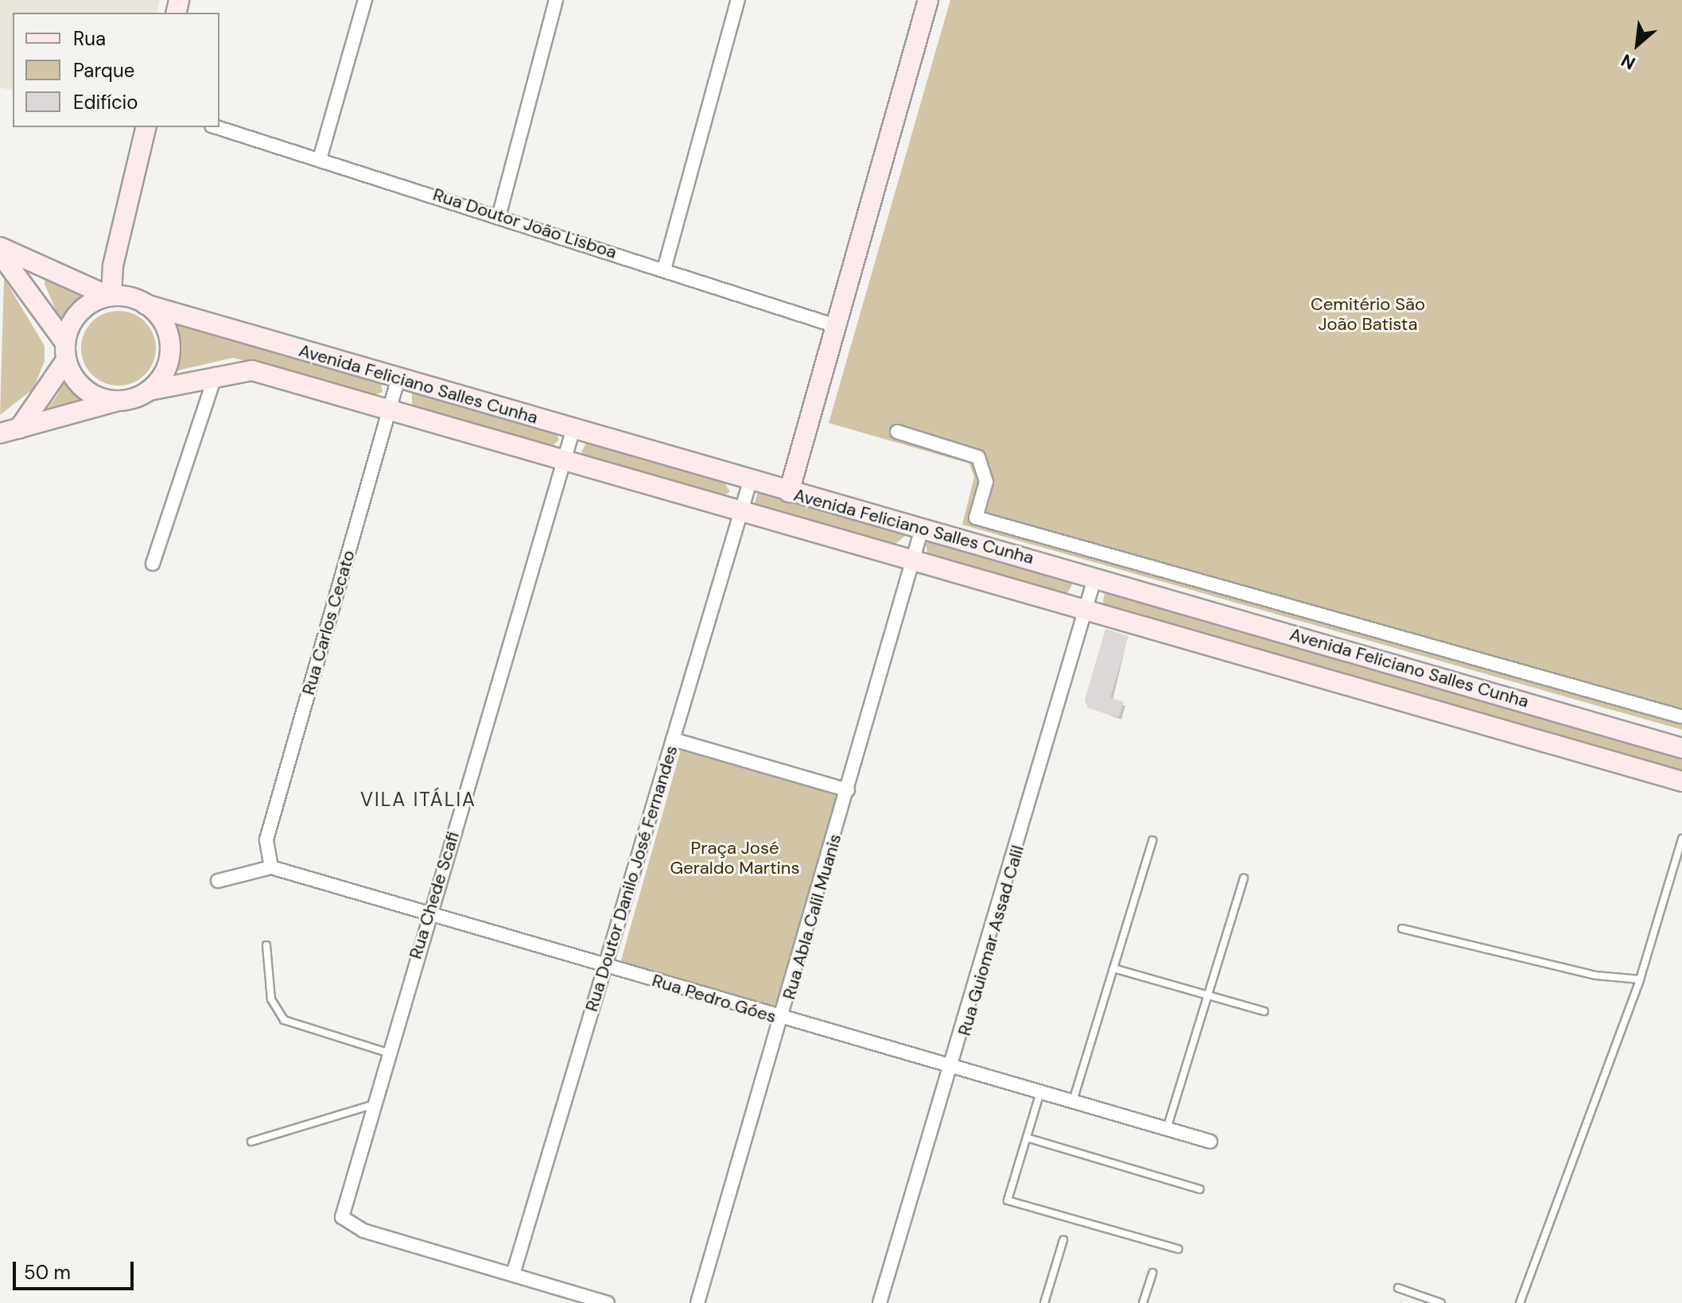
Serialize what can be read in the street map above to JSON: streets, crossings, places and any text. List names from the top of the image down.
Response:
{
  "streets": {
    "main road": ["Avenida Feliciano Salles Cunha"],
    "street": [
      "Rua Doutor João Lisboa",
      "Rua Carlos Cecato",
      "Rua Doutor Danilo José Fernandes",
      "Rua Chede Scafi",
      "Rua Abla Calil Muanis",
      "Rua Guiomar Assad Calil",
      "Rua Pedro Góes"
    ]
  },
  "crossings": [
    ["Avenida Feliciano Salles Cunha", "Rua Carlos Cecato"],
    ["Avenida Feliciano Salles Cunha", "Rua Doutor Danilo José Fernandes"],
    ["Avenida Feliciano Salles Cunha", "Rua Chede Scafi"],
    ["Avenida Feliciano Salles Cunha", "Rua Abla Calil Muanis"],
    ["Avenida Feliciano Salles Cunha", "Rua Guiomar Assad Calil"],
    ["Rua Carlos Cecato", "Rua Pedro Góes"],
    ["Rua Doutor Danilo José Fernandes", "Rua Chede Scafi"],
    ["Rua Doutor Danilo José Fernandes", "Rua Pedro Góes"],
    ["Rua Chede Scafi", "Rua Pedro Góes"],
    ["Rua Abla Calil Muanis", "Rua Pedro Góes"],
    ["Rua Guiomar Assad Calil", "Rua Pedro Góes"]
  ],
  "districts": ["VILA ITÁLIA"],
  "parks": ["Cemitério São João Batista", "Praça José Geraldo Martins"],
  "legend": ["Rua", "Parque", "Edifício"],
  "scale_bar": "50 m",
  "north": "bottom left"
}
